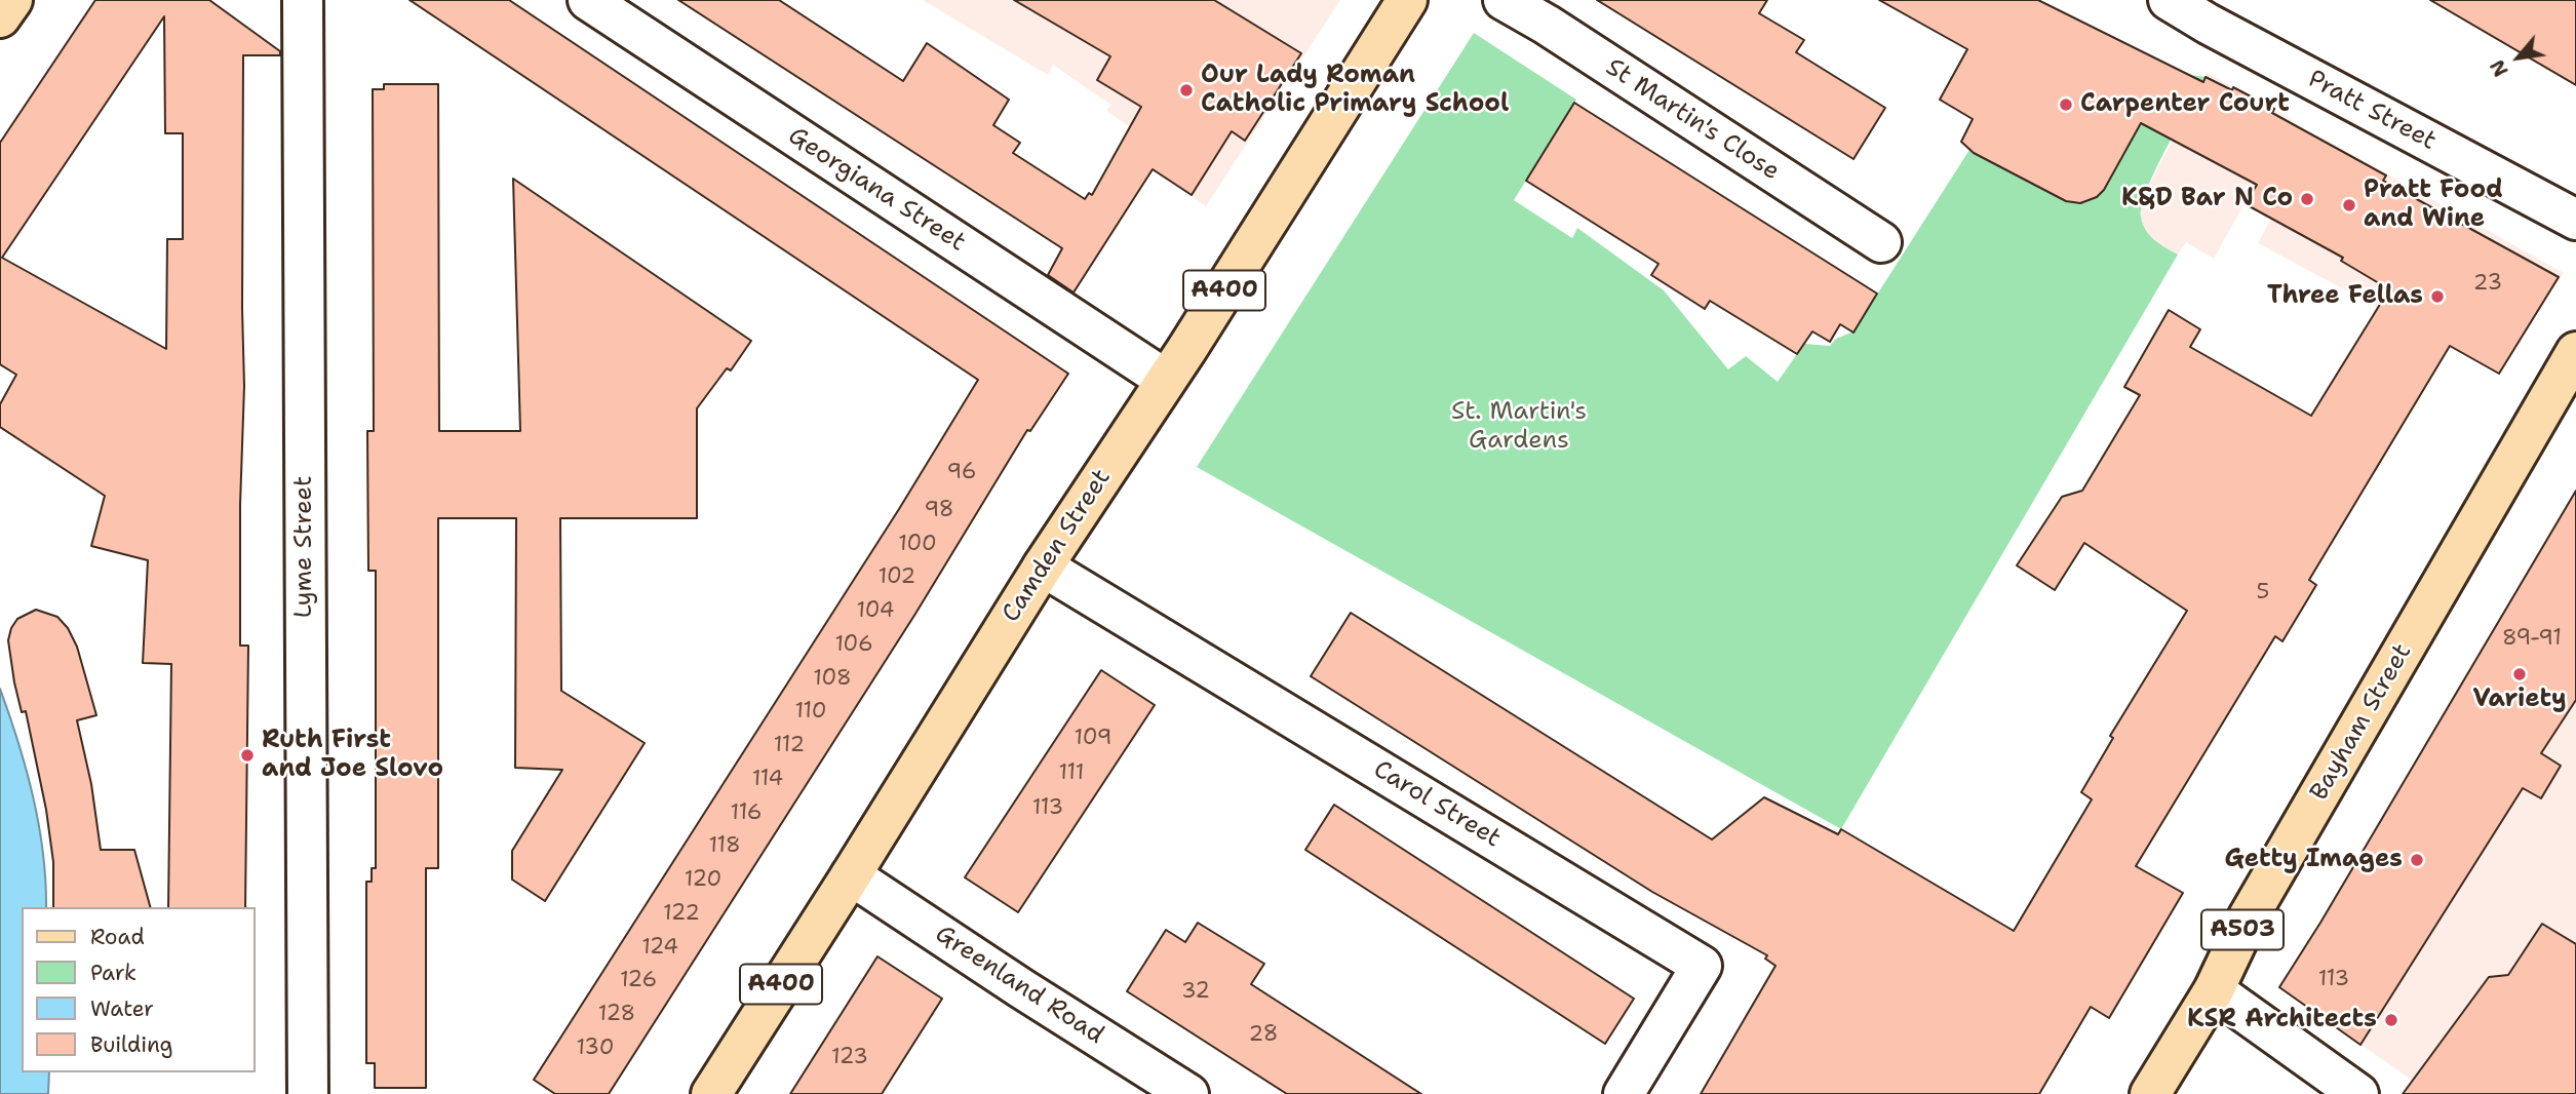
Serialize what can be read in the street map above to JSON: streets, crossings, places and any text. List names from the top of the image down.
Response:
{
  "streets": {
    "main road": [
      "A400",
      "Camden Street",
      "Bayham Street",
      "A503"
    ],
    "street": [
      "Pratt Street",
      "St Martin's Close",
      "Georgiana Street",
      "Lyme Street",
      "Carol Street",
      "Greenland Road"
    ]
  },
  "crossings": [
    ["Georgiana Street", "Camden Street"],
    ["Camden Street", "Carol Street"],
    ["Camden Street", "Greenland Road"]
  ],
  "parks": ["St. Martin's Gardens"],
  "places": [
    "Our Lady Roman Catholic Primary School",
    "Carpenter Court",
    "K&D Bar N Co",
    "Pratt Food and Wine",
    "Three Fellas",
    "Variety",
    "Ruth First and Joe Slovo",
    "Getty Images",
    "KSR Architects"
  ],
  "house_numbers": [
    "23",
    "96",
    "98",
    "100",
    "102",
    "5",
    "104",
    "89-91",
    "106",
    "108",
    "110",
    "109",
    "112",
    "111",
    "114",
    "113",
    "116",
    "118",
    "120",
    "122",
    "124",
    "113",
    "126",
    "32",
    "128",
    "28",
    "130",
    "123"
  ],
  "legend": [
    "Road",
    "Park",
    "Water",
    "Building"
  ],
  "north": "bottom left"
}
